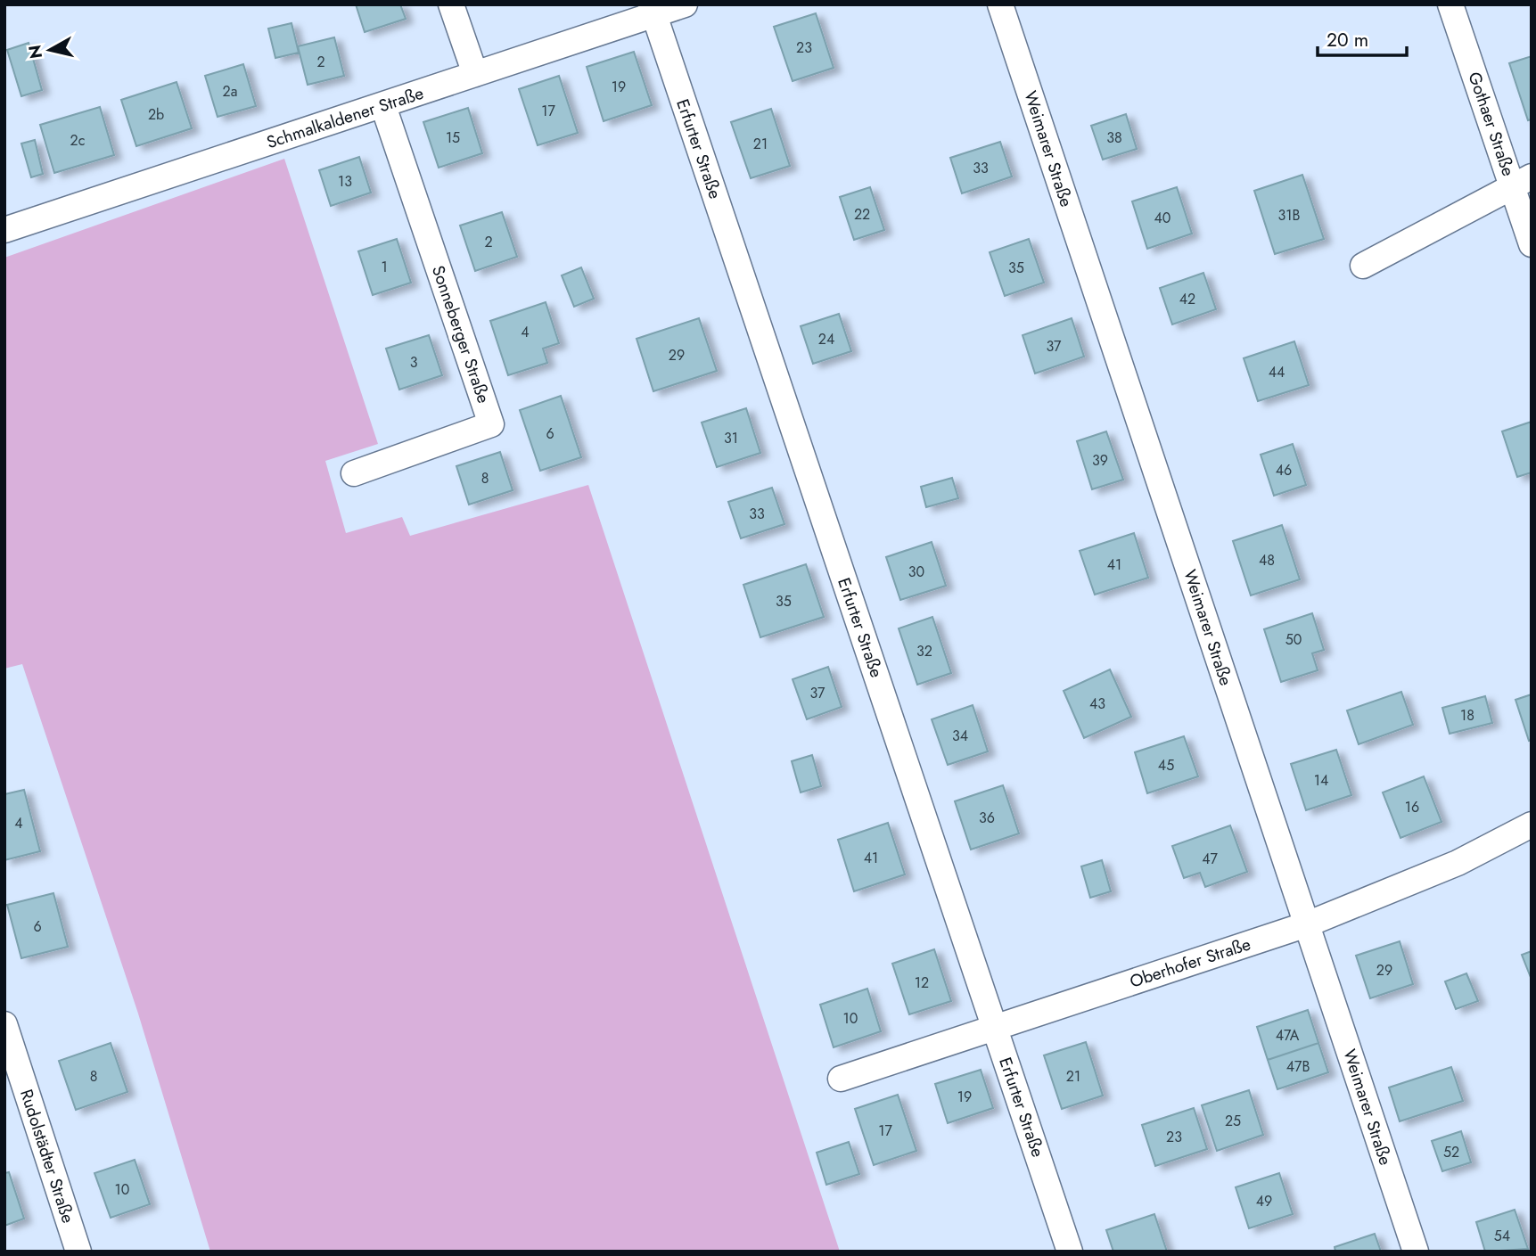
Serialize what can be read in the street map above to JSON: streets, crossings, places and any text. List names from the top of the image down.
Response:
{
  "streets": {
    "street": [
      "Schmalkaldener Straße",
      "Gothaer Straße",
      "Erfurter Straße",
      "Weimarer Straße",
      "Sonneberger Straße",
      "Oberhofer Straße",
      "Rudolstädter Straße"
    ]
  },
  "crossings": [
    ["Schmalkaldener Straße", "Erfurter Straße"],
    ["Schmalkaldener Straße", "Sonneberger Straße"],
    ["Erfurter Straße", "Oberhofer Straße"],
    ["Weimarer Straße", "Oberhofer Straße"]
  ],
  "house_numbers": [
    "23",
    "2",
    "19",
    "2a",
    "17",
    "2b",
    "15",
    "38",
    "2c",
    "21",
    "33",
    "13",
    "22",
    "31B",
    "40",
    "2",
    "1",
    "35",
    "42",
    "4",
    "24",
    "37",
    "29",
    "3",
    "44",
    "6",
    "31",
    "39",
    "46",
    "8",
    "33",
    "48",
    "41",
    "30",
    "35",
    "50",
    "32",
    "37",
    "43",
    "18",
    "34",
    "45",
    "14",
    "16",
    "36",
    "4",
    "41",
    "47",
    "6",
    "29",
    "12",
    "10",
    "47A",
    "47B",
    "8",
    "21",
    "19",
    "25",
    "17",
    "23",
    "52",
    "10",
    "49",
    "54"
  ],
  "scale_bar": "20 m",
  "north": "left"
}
